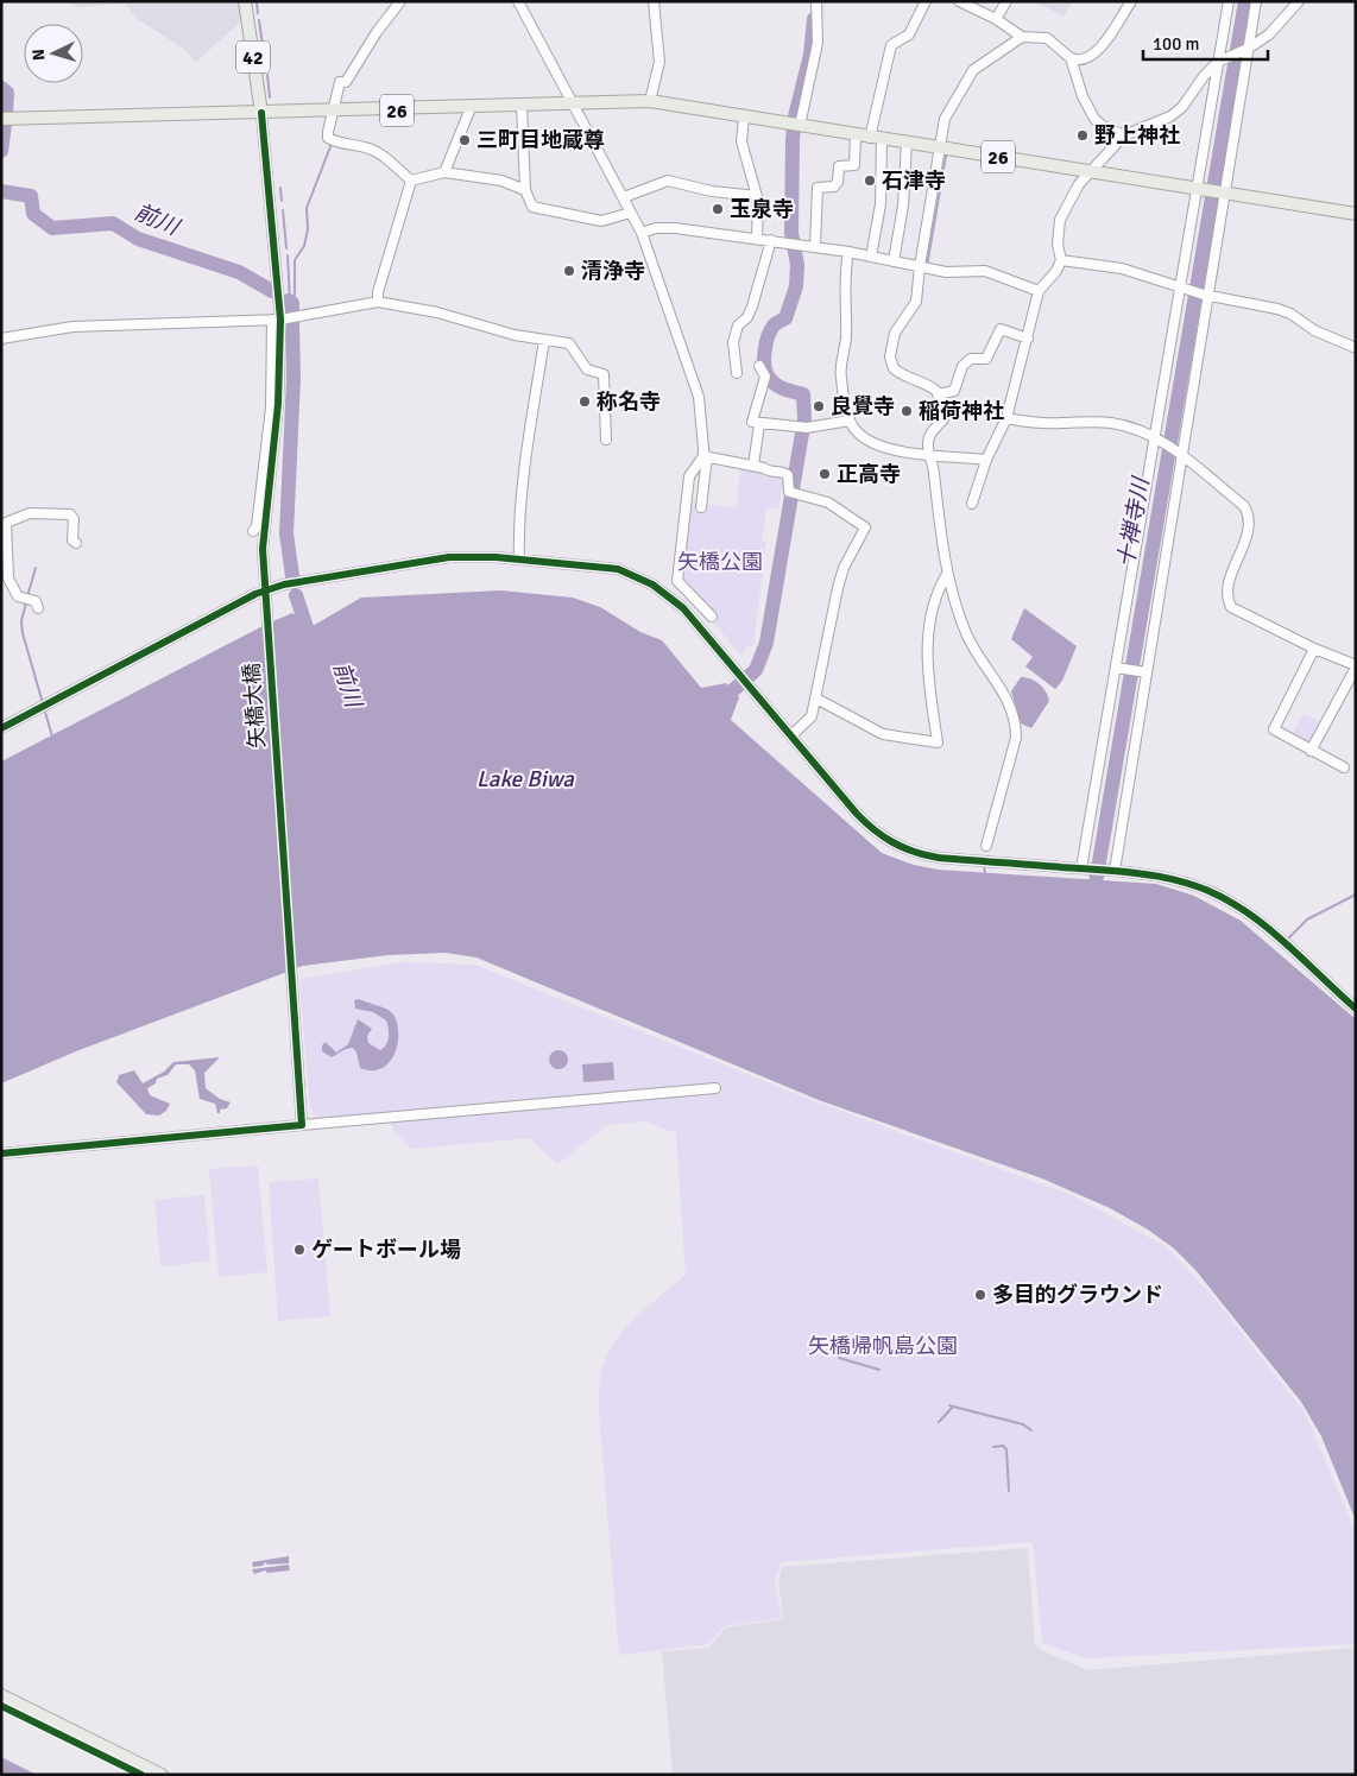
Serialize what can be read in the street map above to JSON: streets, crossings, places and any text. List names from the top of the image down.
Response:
{
  "streets": {
    "main road": ["42", "26"],
    "street": ["矢橋大橋"]
  },
  "crossings": [
    ["42", "26"]
  ],
  "water": ["前川", "十禅寺川", "Lake Biwa"],
  "parks": ["矢橋公園", "矢橋帰帆島公園"],
  "places": [
    "野上神社",
    "三町目地蔵尊",
    "石津寺",
    "玉泉寺",
    "清浄寺",
    "称名寺",
    "良覺寺",
    "稲荷神社",
    "正高寺",
    "ゲートボール場",
    "多目的グラウンド"
  ],
  "scale_bar": "100 m",
  "north": "left"
}
